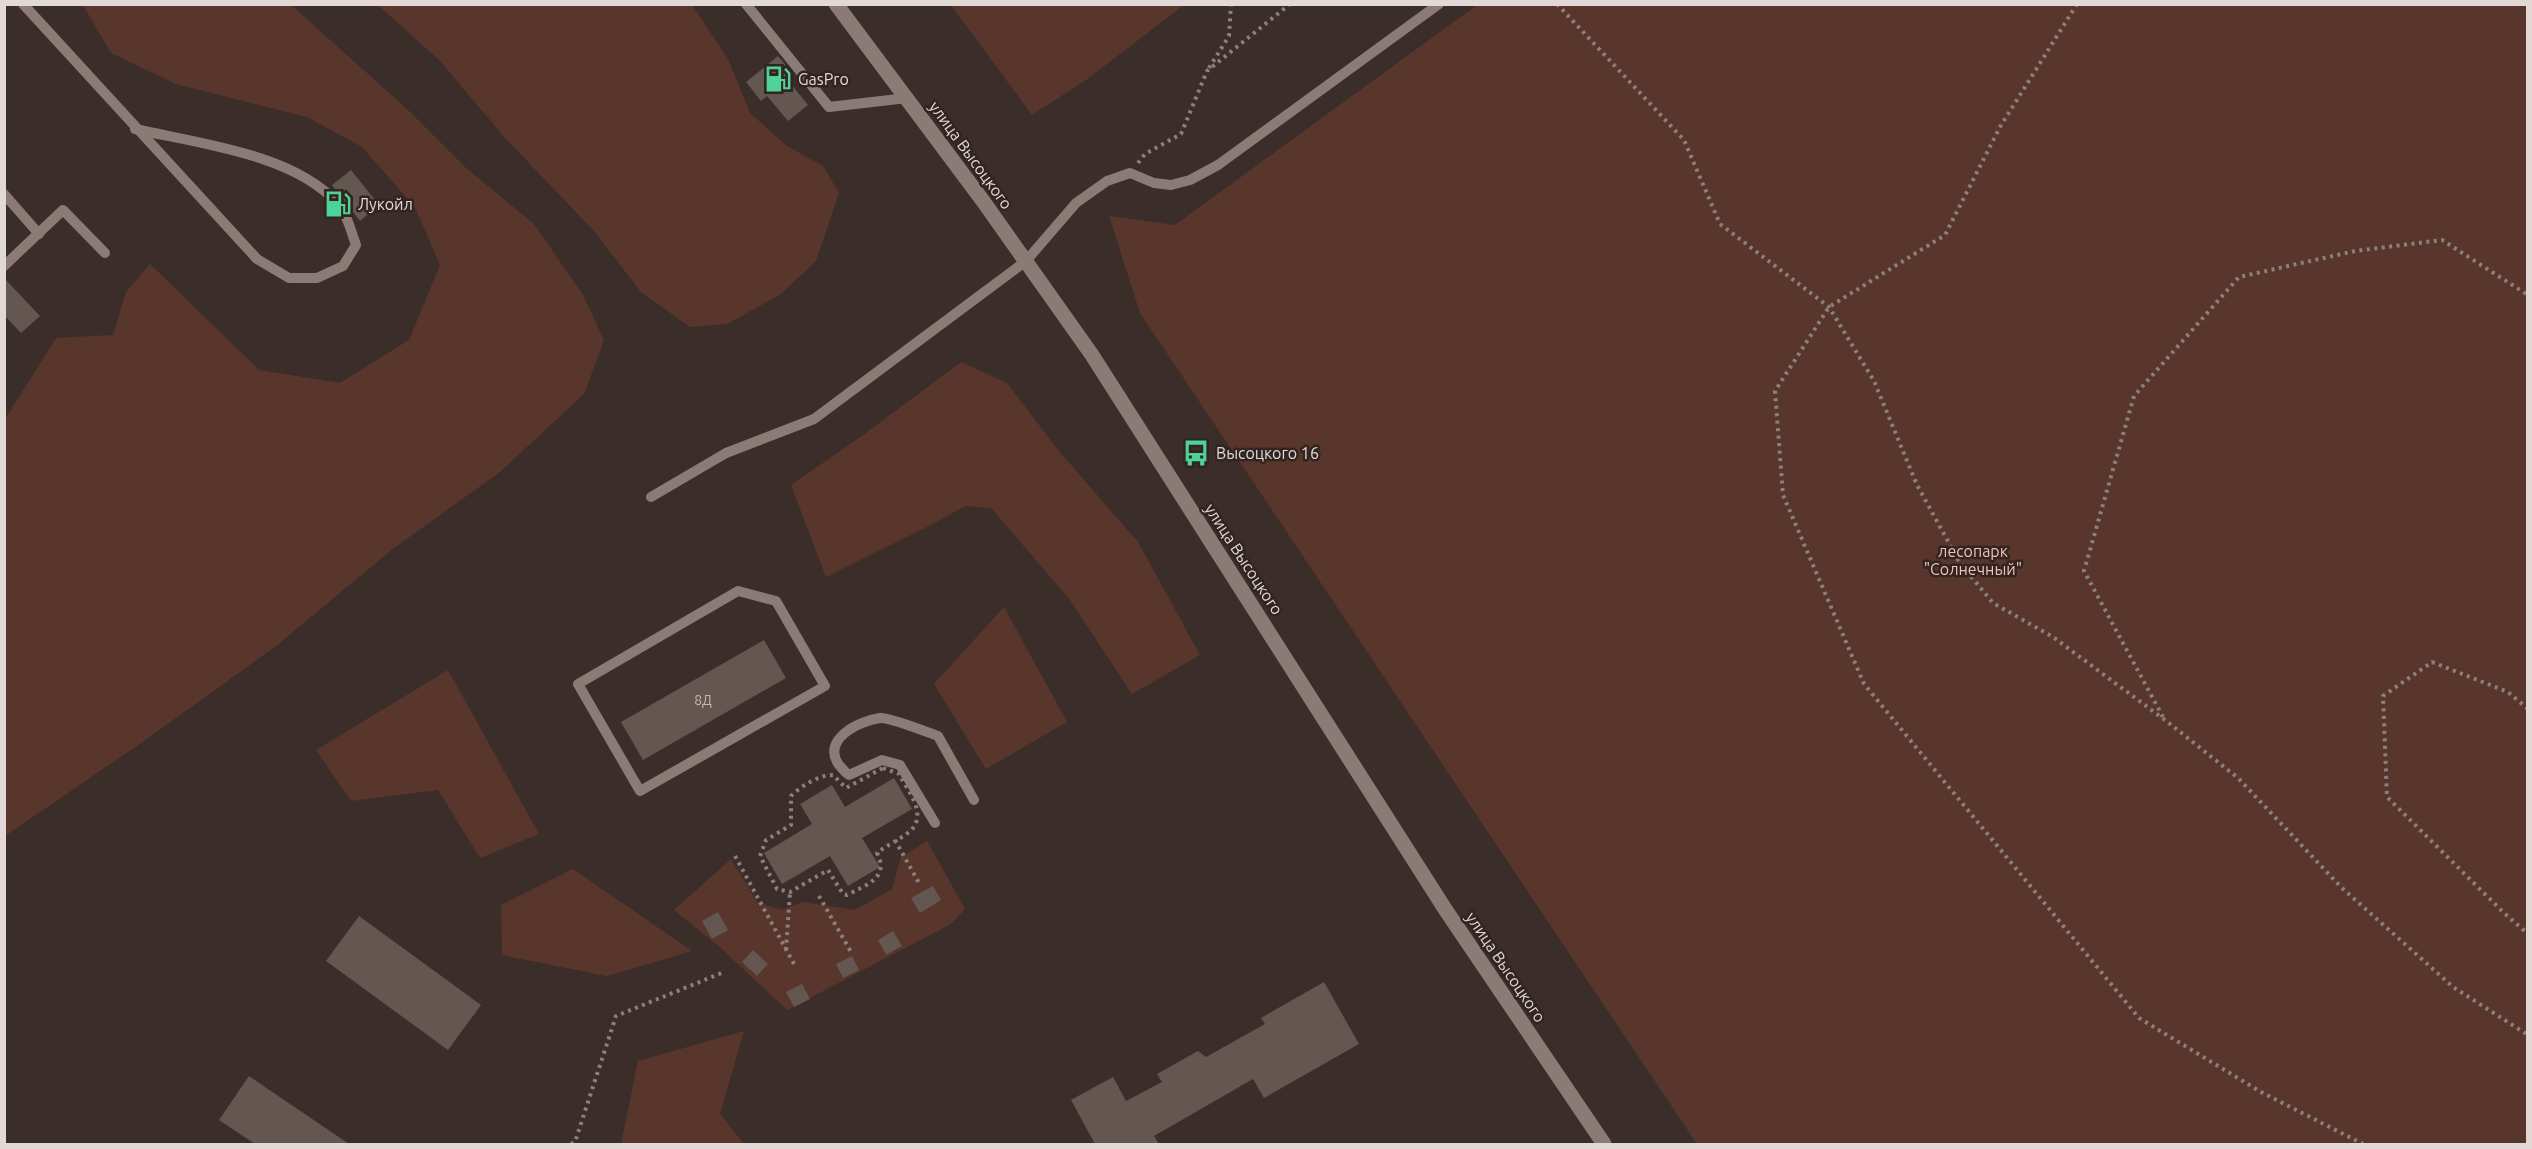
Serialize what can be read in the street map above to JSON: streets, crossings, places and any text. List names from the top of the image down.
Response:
{
  "streets": {
    "main road": ["улица Высоцкого"]
  },
  "parks": ["лесопарк \"Солнечный\""],
  "places": {
    "fuel station": ["GasPro", "Лукойл"],
    "bus stop": ["Высоцкого 16"]
  },
  "house_numbers": ["8Д"]
}
